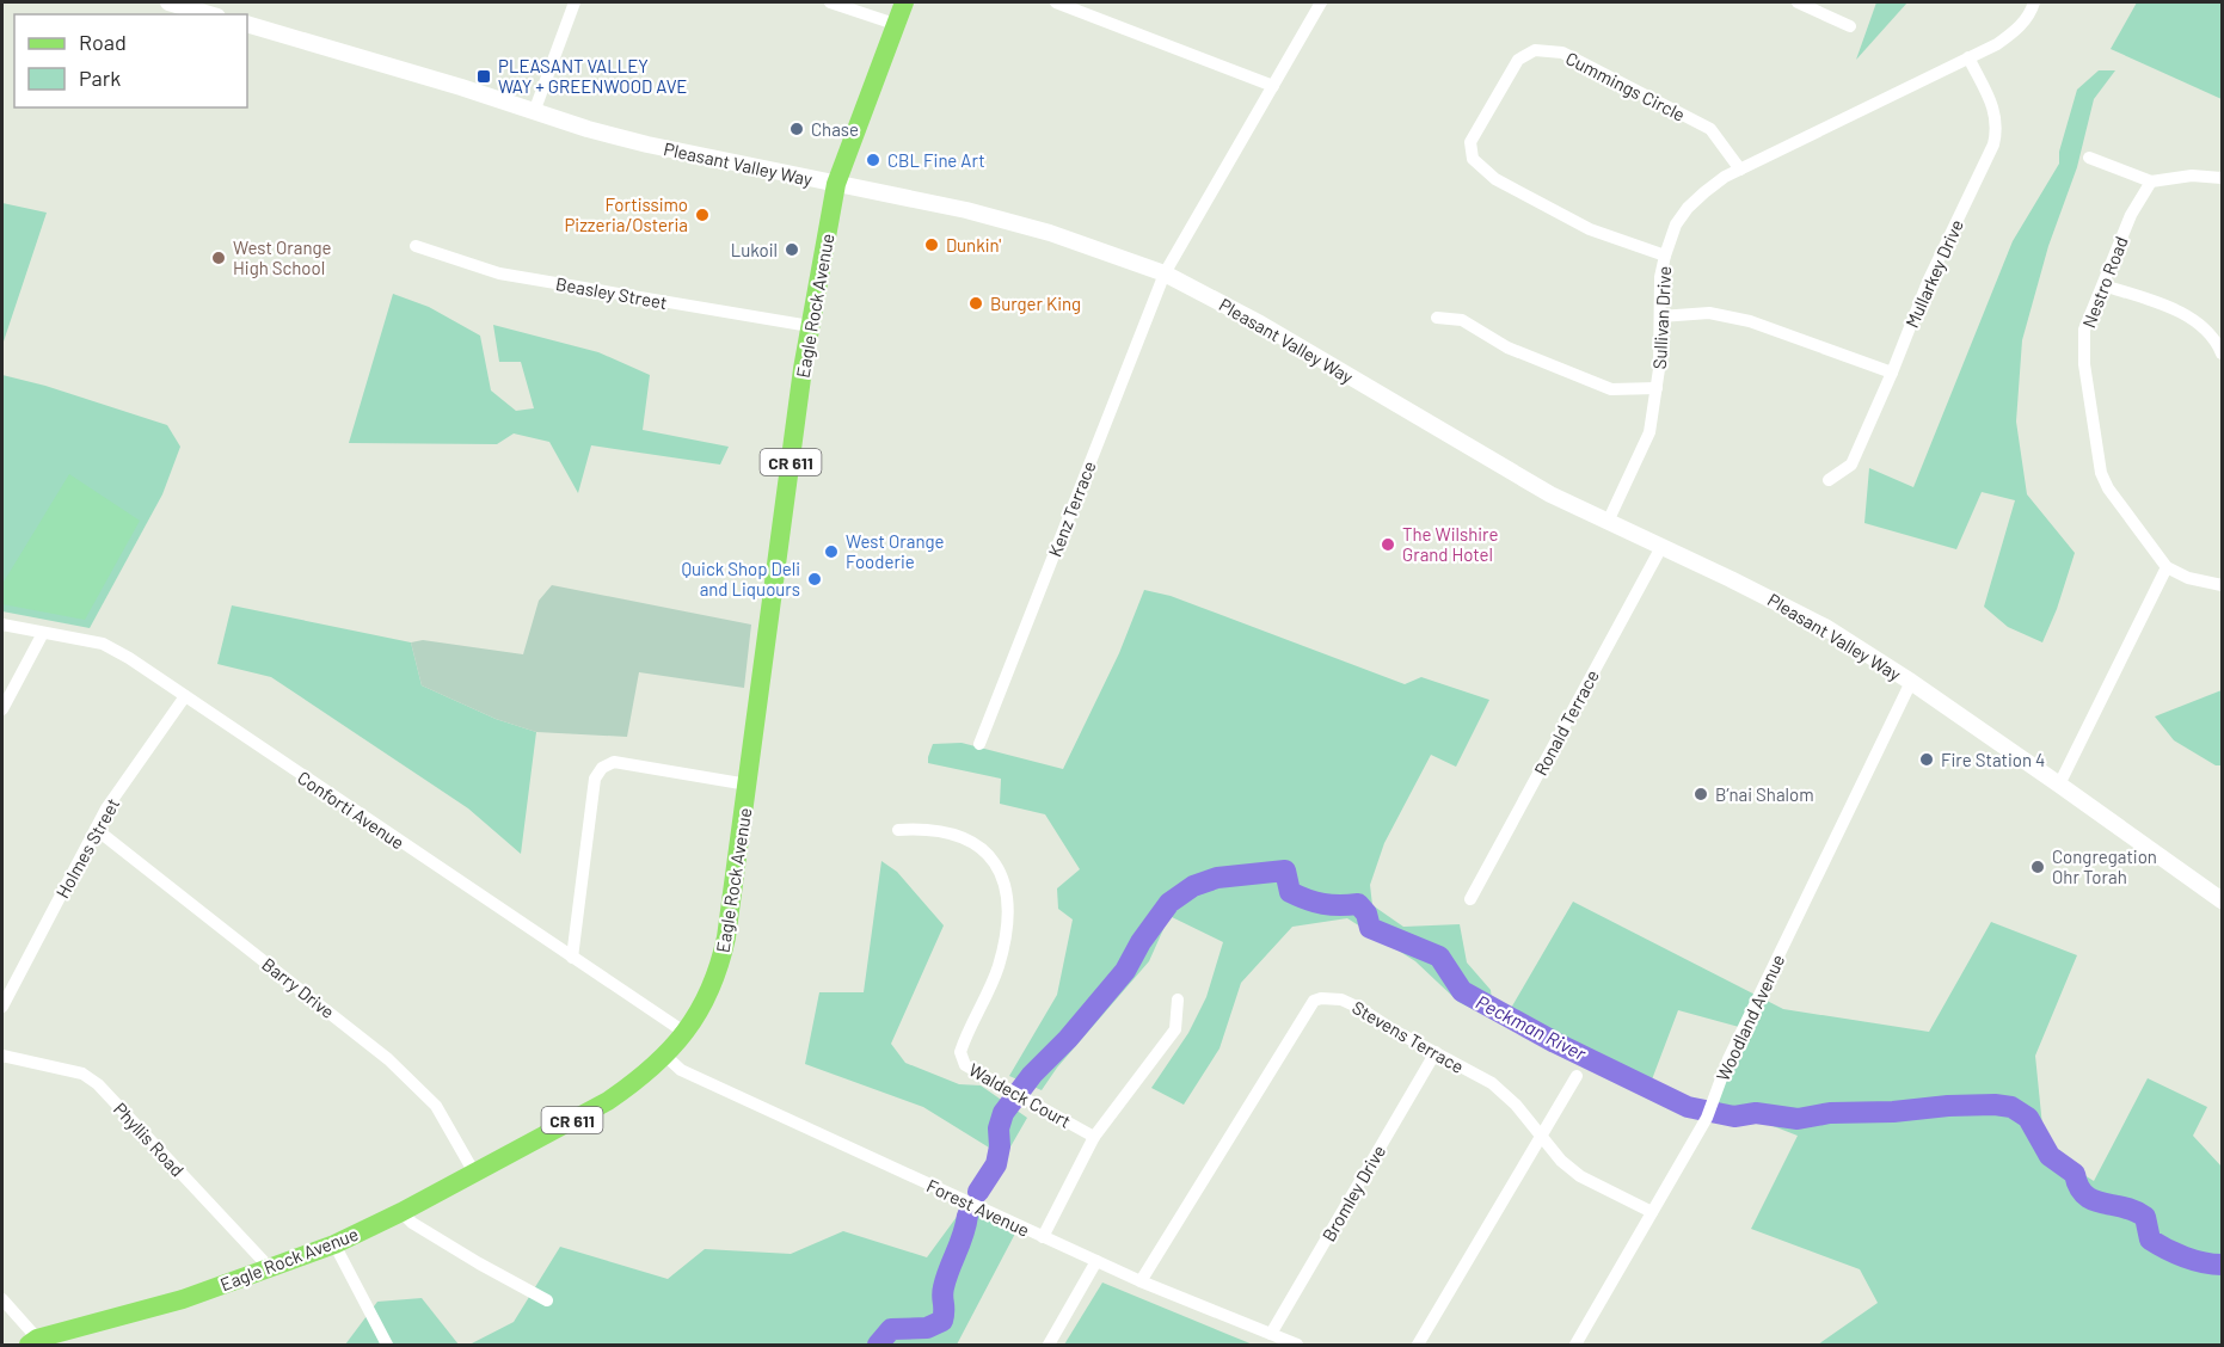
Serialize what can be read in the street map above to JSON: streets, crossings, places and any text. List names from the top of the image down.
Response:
{
  "streets": {
    "main road": ["Pleasant Valley Way", "Eagle Rock Avenue", "CR 611"],
    "street": [
      "Cummings Circle",
      "Mullarkey Drive",
      "Nestro Road",
      "Beasley Street",
      "Sullivan Drive",
      "Kenz Terrace",
      "Ronald Terrace",
      "Conforti Avenue",
      "Holmes Street",
      "Barry Drive",
      "Woodland Avenue",
      "Stevens Terrace",
      "Waldeck Court",
      "Phyllis Road",
      "Bromley Drive",
      "Forest Avenue"
    ]
  },
  "crossings": [
    ["Cummings Circle", "Sullivan Drive"],
    ["Pleasant Valley Way", "Eagle Rock Avenue"],
    ["Pleasant Valley Way", "Sullivan Drive"],
    ["Pleasant Valley Way", "Kenz Terrace"],
    ["Pleasant Valley Way", "Ronald Terrace"],
    ["Pleasant Valley Way", "Woodland Avenue"],
    ["Mullarkey Drive", "Sullivan Drive"],
    ["Beasley Street", "Eagle Rock Avenue"],
    ["Eagle Rock Avenue", "Conforti Avenue"],
    ["Eagle Rock Avenue", "Barry Drive"],
    ["Eagle Rock Avenue", "Phyllis Road"],
    ["Eagle Rock Avenue", "Forest Avenue"],
    ["Conforti Avenue", "Holmes Street"],
    ["Holmes Street", "Barry Drive"],
    ["Woodland Avenue", "Stevens Terrace"],
    ["Stevens Terrace", "Bromley Drive"],
    ["Stevens Terrace", "Forest Avenue"],
    ["Bromley Drive", "Forest Avenue"]
  ],
  "water": ["Peckman River"],
  "places": {
    "transit": ["PLEASANT VALLEY WAY + GREENWOOD AVE"],
    "other": [
      "Chase",
      "CBL Fine Art",
      "Fortissimo Pizzeria/Osteria",
      "Dunkin'",
      "Lukoil",
      "West Orange High School",
      "Burger King",
      "The Wilshire Grand Hotel",
      "West Orange Fooderie",
      "Quick Shop Deli and Liquours",
      "Fire Station 4",
      "B’nai Shalom",
      "Congregation Ohr Torah"
    ]
  },
  "legend": ["Road", "Park"]
}
